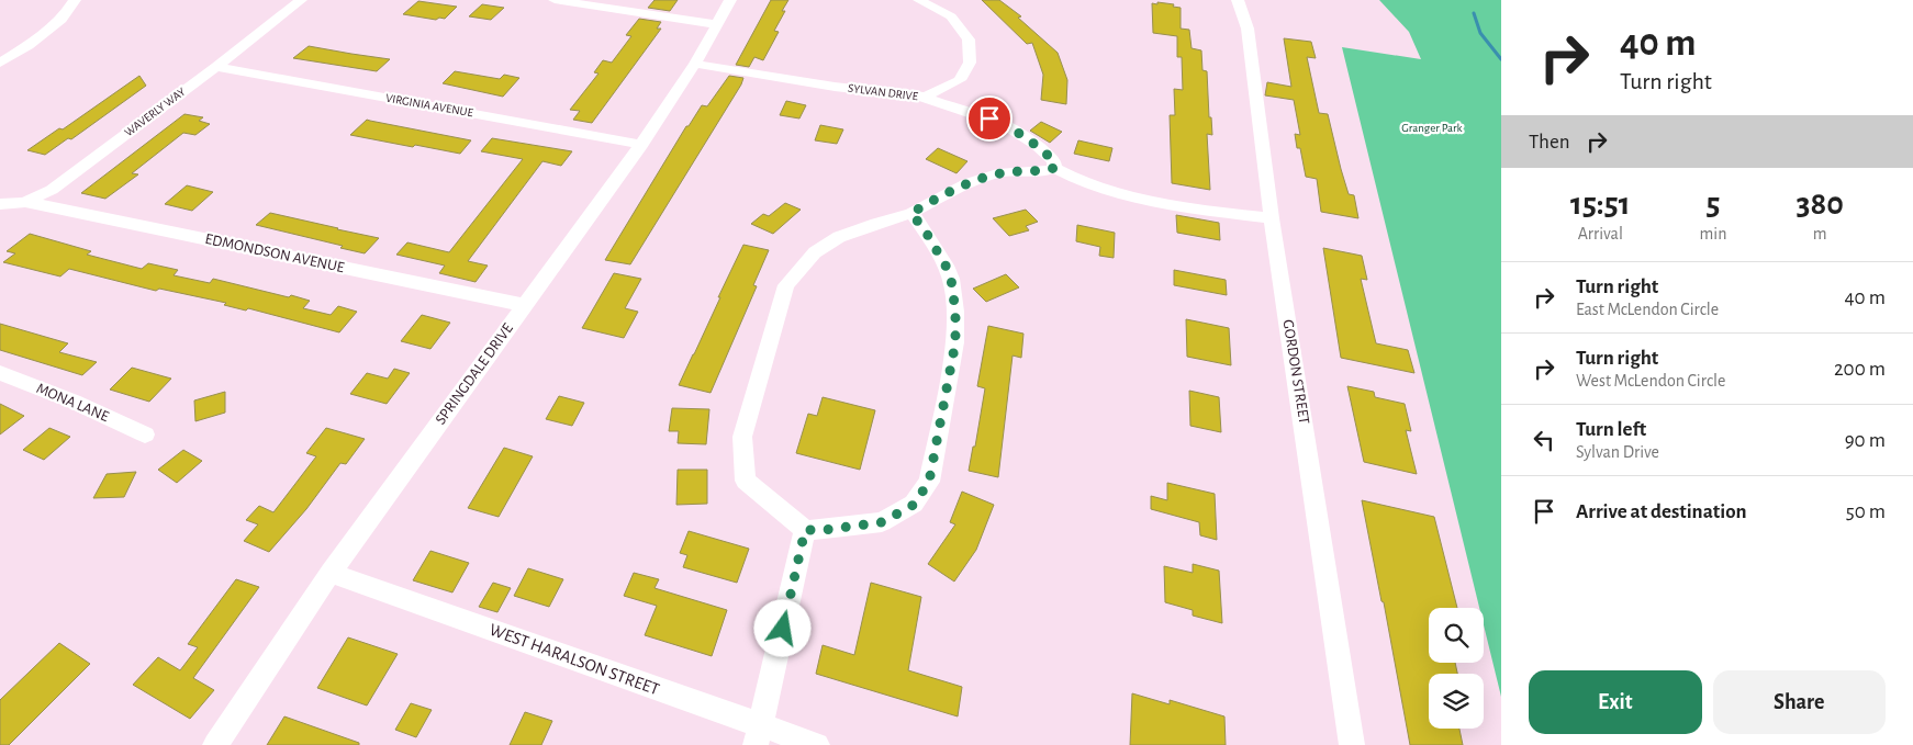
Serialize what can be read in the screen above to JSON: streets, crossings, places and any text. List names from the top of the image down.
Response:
{
  "streets": {
    "street": [
      "SYLVAN DRIVE",
      "VIRGINIA AVENUE",
      "WAVERLY WAY",
      "EDMONDSON AVENUE",
      "GORDON STREET",
      "SPRINGDALE DRIVE",
      "MONA LANE",
      "WEST HARALSON STREET"
    ]
  },
  "crossings": [
    ["SYLVAN DRIVE", "GORDON STREET"],
    ["SYLVAN DRIVE", "SPRINGDALE DRIVE"],
    ["VIRGINIA AVENUE", "WAVERLY WAY"],
    ["VIRGINIA AVENUE", "SPRINGDALE DRIVE"],
    ["WAVERLY WAY", "EDMONDSON AVENUE"],
    ["EDMONDSON AVENUE", "SPRINGDALE DRIVE"],
    ["SPRINGDALE DRIVE", "WEST HARALSON STREET"]
  ],
  "parks": ["Granger Park"],
  "page": {
    "turn": ["40 m", "Turn right"],
    "then": "Then",
    "eta": [
      "15:51",
      "Arrival",
      "5",
      "min",
      "380",
      "m"
    ],
    "list": [
      {
        "name": "Turn right",
        "note": "East McLendon Circle",
        "value": "40 m"
      },
      {
        "name": "Turn right",
        "note": "West McLendon Circle",
        "value": "200 m"
      },
      {
        "name": "Turn left",
        "note": "Sylvan Drive",
        "value": "90 m"
      },
      {
        "name": "Arrive at destination",
        "value": "50 m"
      }
    ],
    "buttons": ["Exit", "Share"]
  }
}
